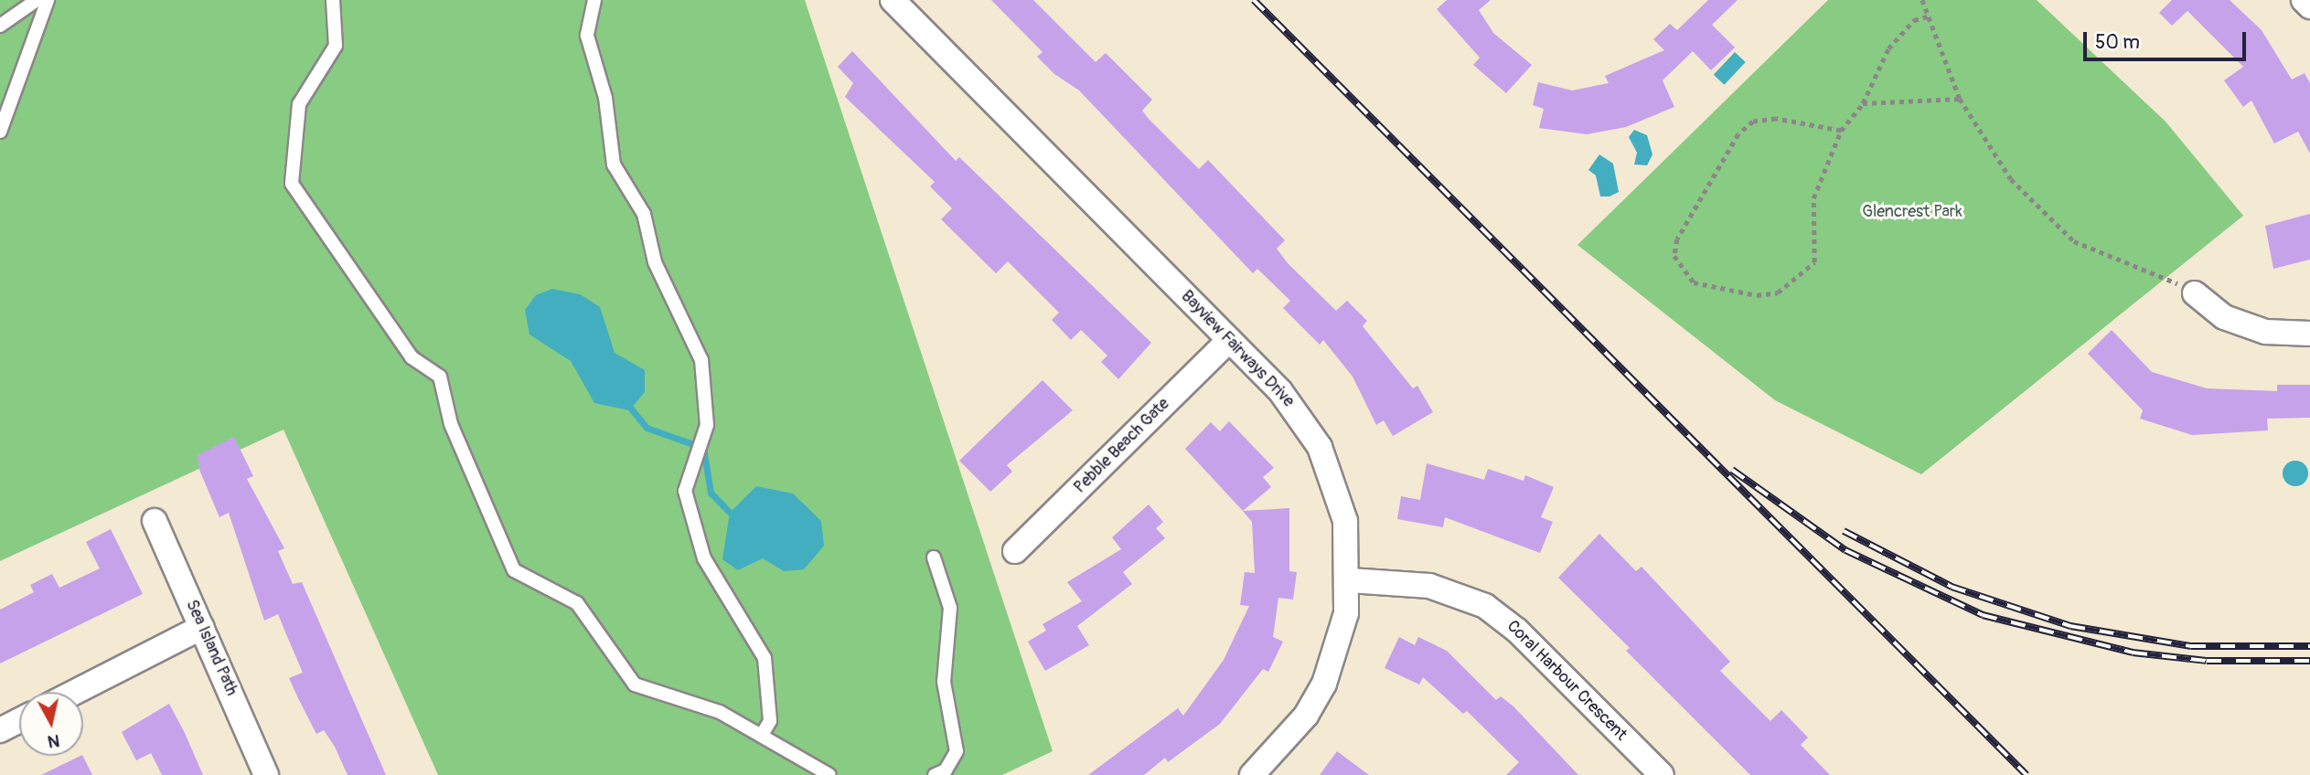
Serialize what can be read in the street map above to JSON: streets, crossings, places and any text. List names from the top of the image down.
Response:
{
  "streets": {
    "street": [
      "Bayview Fairways Drive",
      "Pebble Beach Gate",
      "Sea Island Path",
      "Coral Harbour Crescent"
    ]
  },
  "crossings": [
    ["Bayview Fairways Drive", "Pebble Beach Gate"],
    ["Bayview Fairways Drive", "Coral Harbour Crescent"]
  ],
  "parks": ["Glencrest Park"],
  "scale_bar": "50 m",
  "north": "bottom"
}
